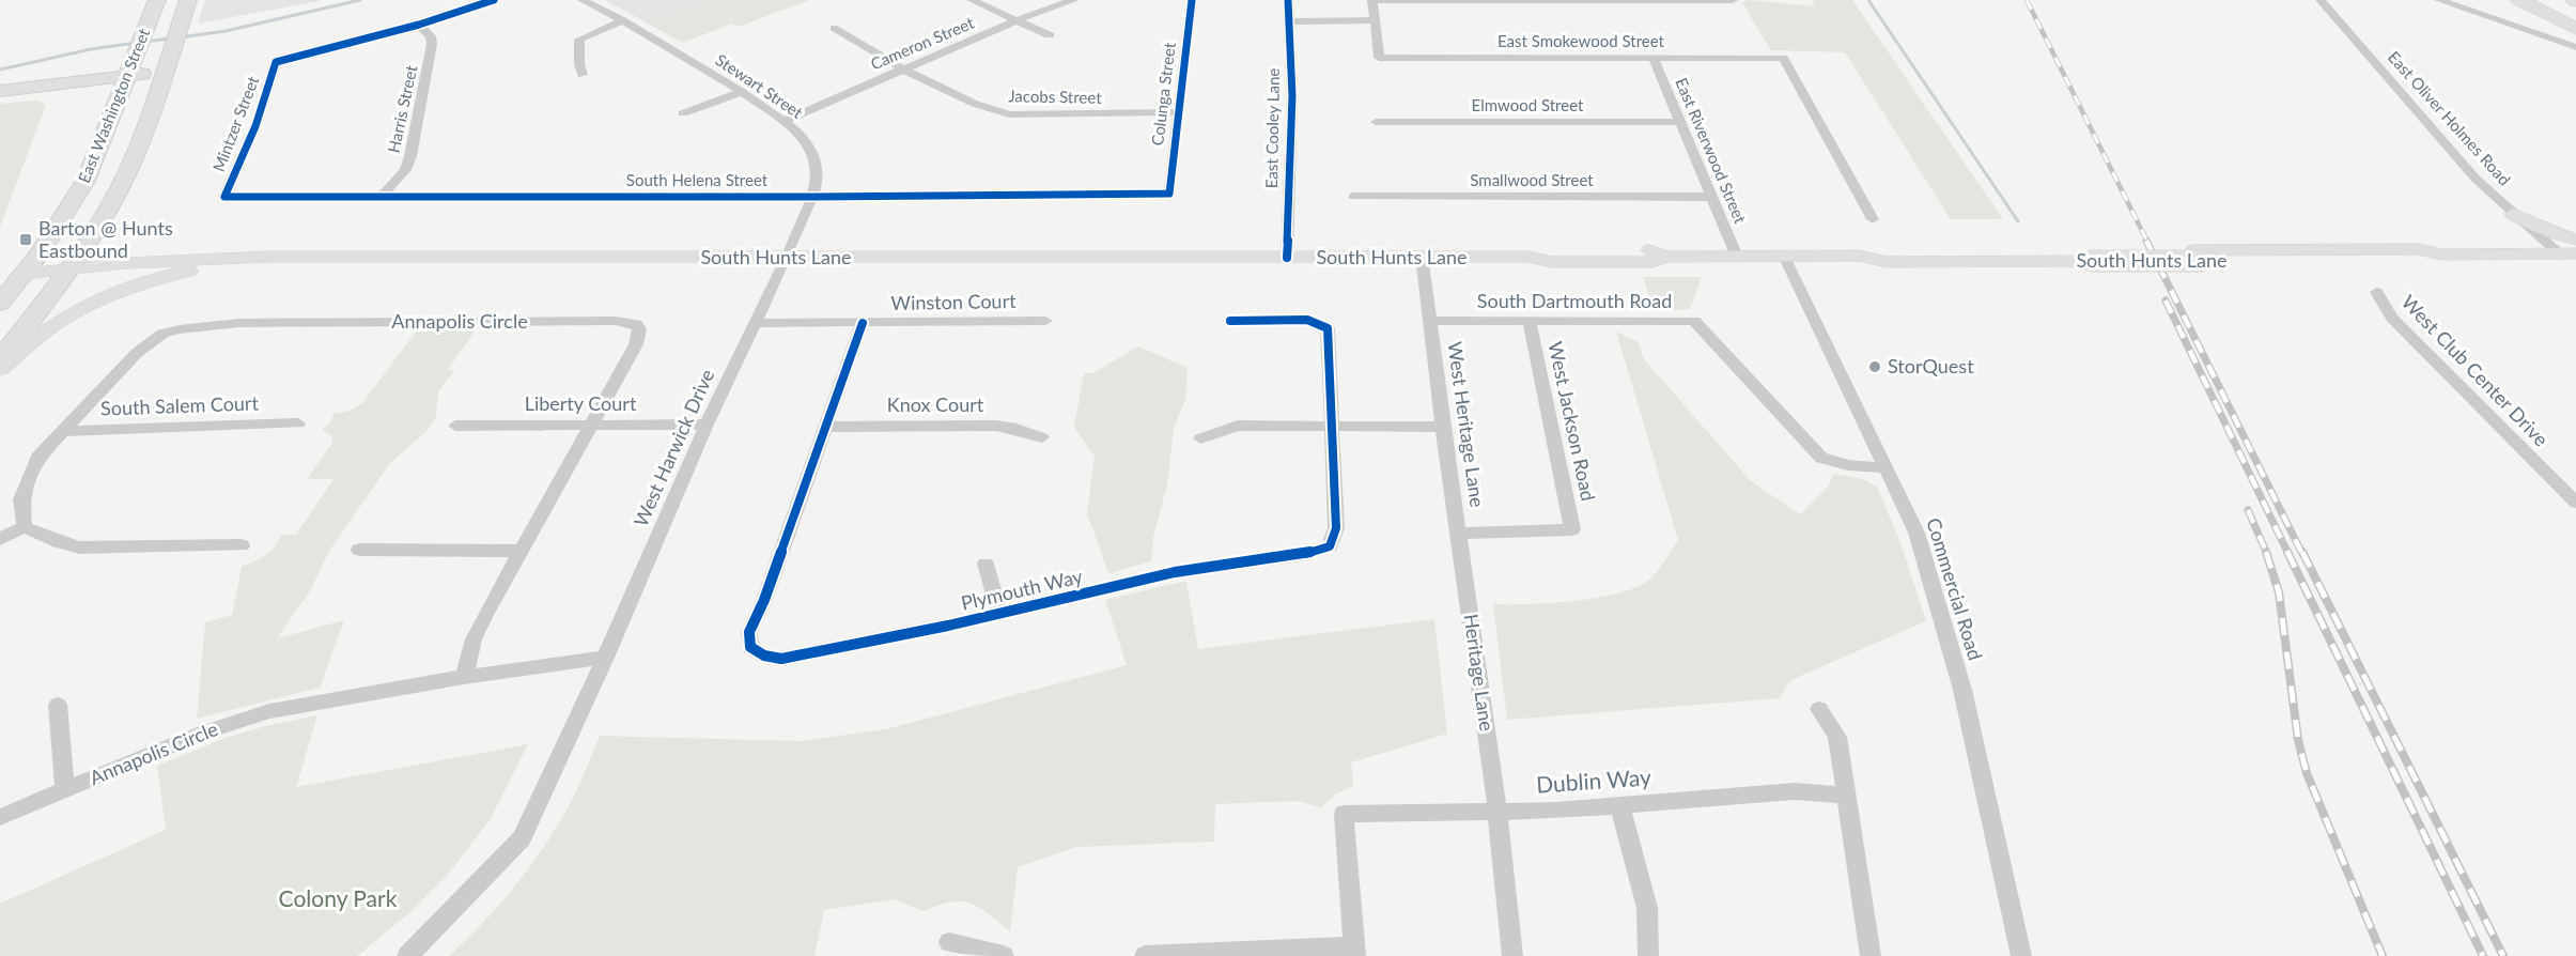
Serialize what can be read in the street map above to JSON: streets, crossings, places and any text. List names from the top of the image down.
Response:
{
  "streets": {
    "main road": ["East Washington Street", "South Hunts Lane"],
    "street": [
      "East Smokewood Street",
      "Cameron Street",
      "Stewart Street",
      "Colunga Street",
      "Jacobs Street",
      "Elmwood Street",
      "Harris Street",
      "East Oliver Holmes Road",
      "Mintzer Street",
      "East Cooley Lane",
      "East Riverwood Street",
      "South Helena Street",
      "Smallwood Street",
      "South Dartmouth Road",
      "Winston Court",
      "Annapolis Circle",
      "West Club Center Drive",
      "Liberty Court",
      "Knox Court",
      "South Salem Court",
      "West Jackson Road",
      "West Heritage Lane",
      "West Harwick Drive",
      "Commercial Road",
      "Plymouth Way",
      "Heritage Lane",
      "Dublin Way"
    ]
  },
  "crossings": [
    ["East Smokewood Street", "East Riverwood Street"],
    ["Cameron Street", "Stewart Street"],
    ["Cameron Street", "Jacobs Street"],
    ["Stewart Street", "South Helena Street"],
    ["Stewart Street", "South Hunts Lane"],
    ["Stewart Street", "West Harwick Drive"],
    ["Colunga Street", "Jacobs Street"],
    ["Colunga Street", "South Helena Street"],
    ["East Washington Street", "South Hunts Lane"],
    ["Elmwood Street", "East Riverwood Street"],
    ["Harris Street", "Mintzer Street"],
    ["Harris Street", "South Helena Street"],
    ["East Oliver Holmes Road", "South Hunts Lane"],
    ["Mintzer Street", "South Helena Street"],
    ["East Cooley Lane", "South Hunts Lane"],
    ["East Riverwood Street", "Smallwood Street"],
    ["East Riverwood Street", "South Hunts Lane"],
    ["South Hunts Lane", "West Harwick Drive"],
    ["South Hunts Lane", "Commercial Road"],
    ["South Dartmouth Road", "West Jackson Road"],
    ["South Dartmouth Road", "West Heritage Lane"],
    ["South Dartmouth Road", "Commercial Road"],
    ["Winston Court", "West Harwick Drive"],
    ["Winston Court", "Plymouth Way"],
    ["Annapolis Circle", "Liberty Court"],
    ["Annapolis Circle", "South Salem Court"],
    ["Annapolis Circle", "West Harwick Drive"],
    ["Liberty Court", "West Harwick Drive"],
    ["Knox Court", "Plymouth Way"],
    ["West Jackson Road", "West Heritage Lane"],
    ["West Jackson Road", "Heritage Lane"],
    ["West Heritage Lane", "Heritage Lane"],
    ["Heritage Lane", "Dublin Way"]
  ],
  "parks": ["Colony Park"],
  "places": {
    "transit": ["Barton @ Hunts Eastbound"],
    "other": ["StorQuest"]
  }
}
